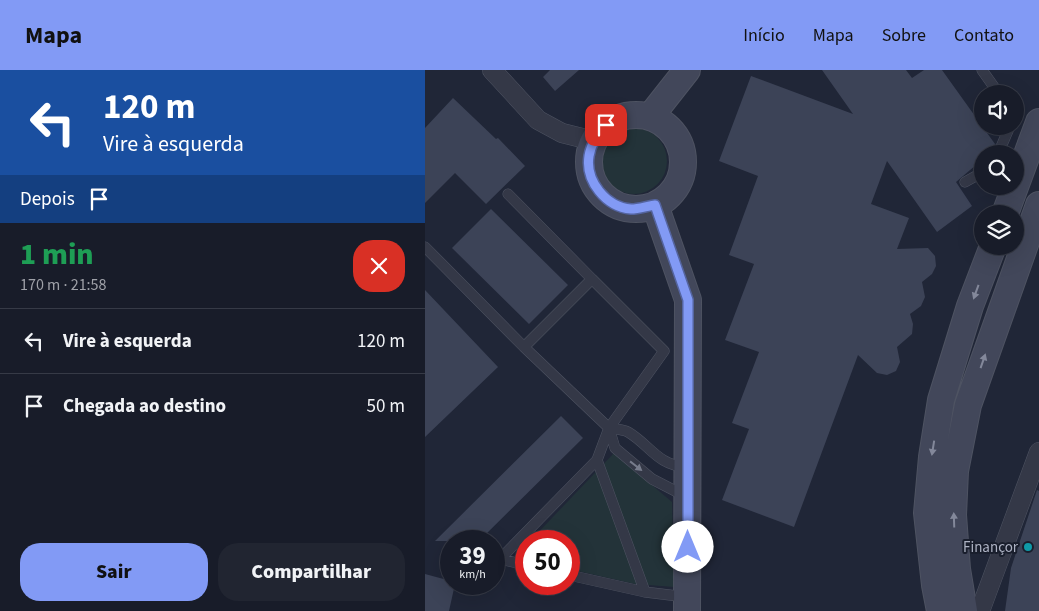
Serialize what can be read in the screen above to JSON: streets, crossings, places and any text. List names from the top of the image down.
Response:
{
  "places": ["Finançor"],
  "page": {
    "header": "Mapa",
    "nav": [
      "Início",
      "Mapa",
      "Sobre",
      "Contato"
    ],
    "turn": ["120 m", "Vire à esquerda"],
    "then": "Depois",
    "heading": ["1 min", "170 m · 21:58"],
    "list": [
      {
        "name": "Vire à esquerda",
        "value": "120 m"
      },
      {
        "name": "Chegada ao destino",
        "value": "50 m"
      }
    ],
    "speed": "39 km/h",
    "limit": "50",
    "buttons": ["Sair", "Compartilhar"]
  }
}
